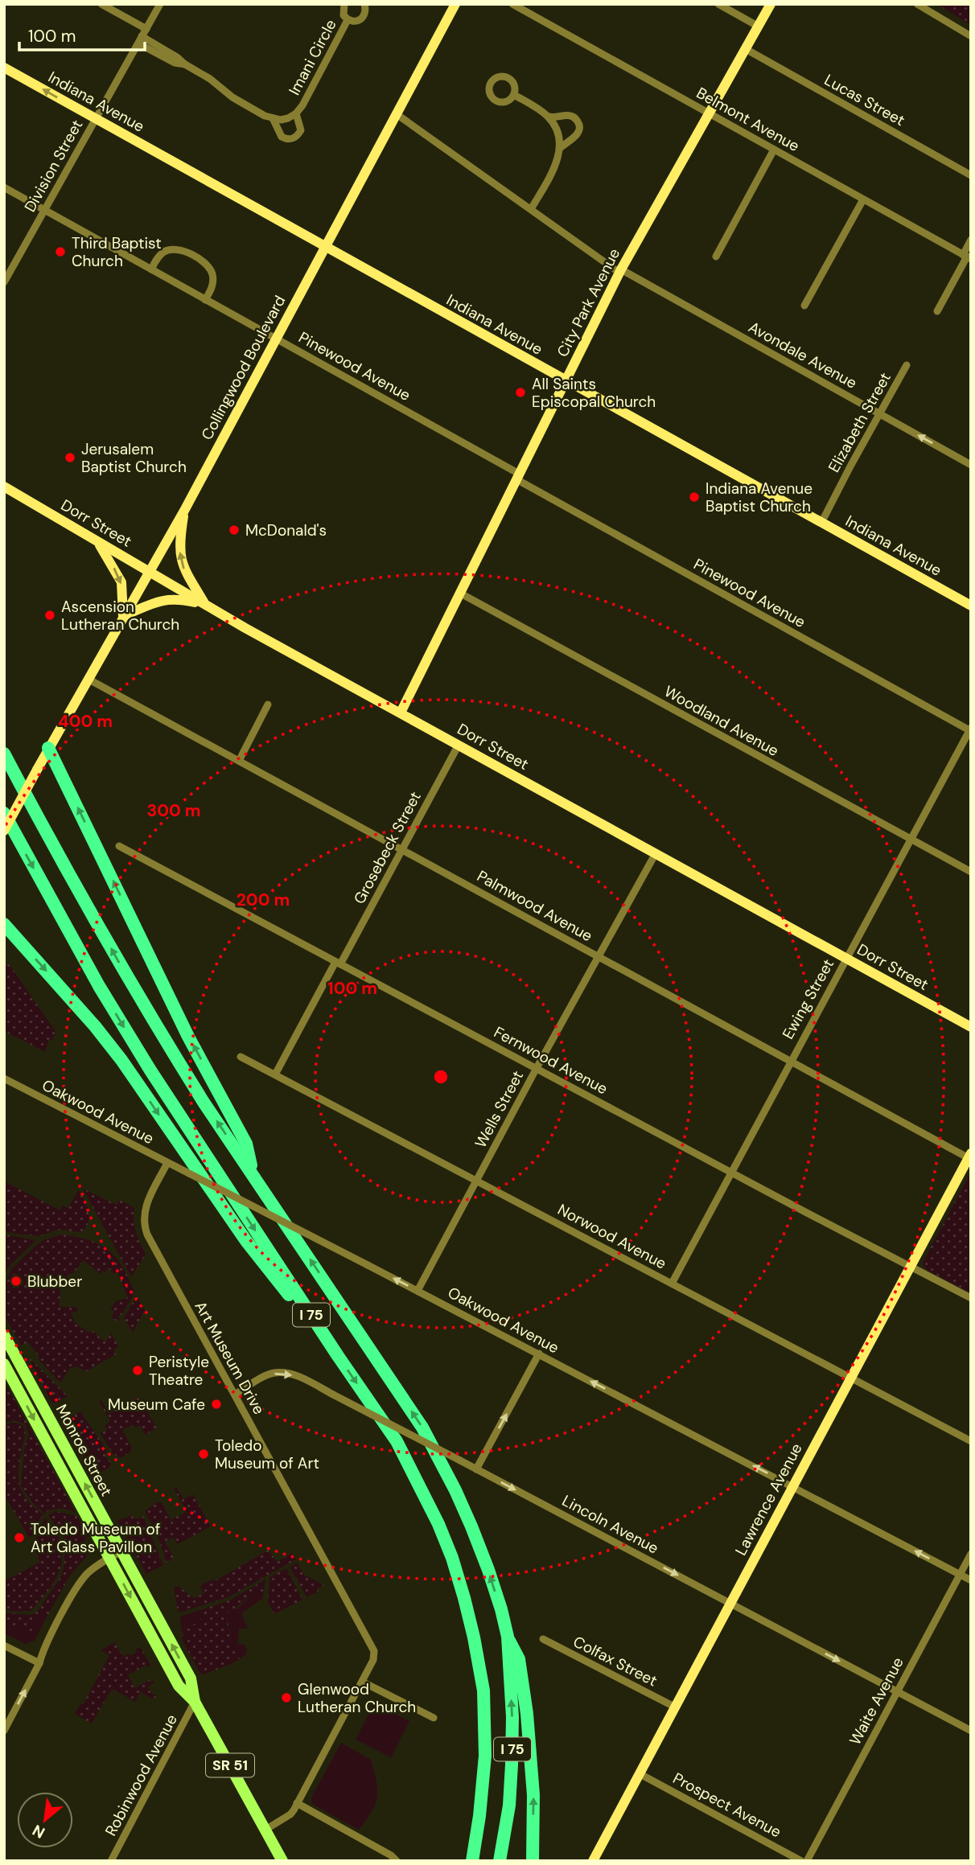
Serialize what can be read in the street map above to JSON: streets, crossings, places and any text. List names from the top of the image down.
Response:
{
  "streets": {
    "highway": ["I 75"],
    "main road": ["Monroe Street", "SR 51"],
    "street": [
      "Imani Circle",
      "Lucas Street",
      "Indiana Avenue",
      "Belmont Avenue",
      "Division Street",
      "City Park Avenue",
      "Avondale Avenue",
      "Pinewood Avenue",
      "Collingwood Boulevard",
      "Elizabeth Street",
      "Dorr Street",
      "Woodland Avenue",
      "Grosebeck Street",
      "Palmwood Avenue",
      "Ewing Street",
      "Fernwood Avenue",
      "Wells Street",
      "Oakwood Avenue",
      "Norwood Avenue",
      "Art Museum Drive",
      "Lawrence Avenue",
      "Lincoln Avenue",
      "Colfax Street",
      "Waite Avenue",
      "Robinwood Avenue",
      "Prospect Avenue"
    ]
  },
  "crossings": [
    ["Lucas Street", "City Park Avenue"],
    ["Indiana Avenue", "Division Street"],
    ["Indiana Avenue", "City Park Avenue"],
    ["Indiana Avenue", "Collingwood Boulevard"],
    ["Indiana Avenue", "Elizabeth Street"],
    ["Belmont Avenue", "City Park Avenue"],
    ["Division Street", "Pinewood Avenue"],
    ["City Park Avenue", "Avondale Avenue"],
    ["City Park Avenue", "Pinewood Avenue"],
    ["City Park Avenue", "Dorr Street"],
    ["City Park Avenue", "Woodland Avenue"],
    ["Avondale Avenue", "Collingwood Boulevard"],
    ["Avondale Avenue", "Elizabeth Street"],
    ["Pinewood Avenue", "Collingwood Boulevard"],
    ["Pinewood Avenue", "Ewing Street"],
    ["Collingwood Boulevard", "Dorr Street"],
    ["Collingwood Boulevard", "Palmwood Avenue"],
    ["Dorr Street", "Grosebeck Street"],
    ["Dorr Street", "Ewing Street"],
    ["Dorr Street", "Wells Street"],
    ["Woodland Avenue", "Ewing Street"],
    ["Grosebeck Street", "Palmwood Avenue"],
    ["Grosebeck Street", "Fernwood Avenue"],
    ["Grosebeck Street", "Norwood Avenue"],
    ["Palmwood Avenue", "Ewing Street"],
    ["Palmwood Avenue", "Wells Street"],
    ["Palmwood Avenue", "Lawrence Avenue"],
    ["Ewing Street", "Fernwood Avenue"],
    ["Ewing Street", "Norwood Avenue"],
    ["Fernwood Avenue", "Wells Street"],
    ["Fernwood Avenue", "Lawrence Avenue"],
    ["Wells Street", "Oakwood Avenue"],
    ["Wells Street", "Norwood Avenue"],
    ["Oakwood Avenue", "Art Museum Drive"],
    ["Oakwood Avenue", "Lawrence Avenue"],
    ["Oakwood Avenue", "Waite Avenue"],
    ["Norwood Avenue", "Lawrence Avenue"],
    ["Art Museum Drive", "Lincoln Avenue"],
    ["Monroe Street", "Robinwood Avenue"],
    ["Lawrence Avenue", "Lincoln Avenue"],
    ["Lawrence Avenue", "Colfax Street"],
    ["Lawrence Avenue", "Prospect Avenue"],
    ["Lincoln Avenue", "Waite Avenue"]
  ],
  "one_way": ["Oakwood Avenue", "Lincoln Avenue"],
  "places": [
    "Third Baptist Church",
    "All Saints Episcopal Church",
    "Jerusalem Baptist Church",
    "Indiana Avenue Baptist Church",
    "McDonald's",
    "Ascension Lutheran Church",
    "Blubber",
    "Peristyle Theatre",
    "Museum Cafe",
    "Toledo Museum of Art",
    "Toledo Museum of Art Glass Pavillon",
    "Glenwood Lutheran Church"
  ],
  "scale_bar": "100 m",
  "north": "bottom left",
  "rings": [
    "400 m",
    "300 m",
    "200 m",
    "100 m"
  ]
}
